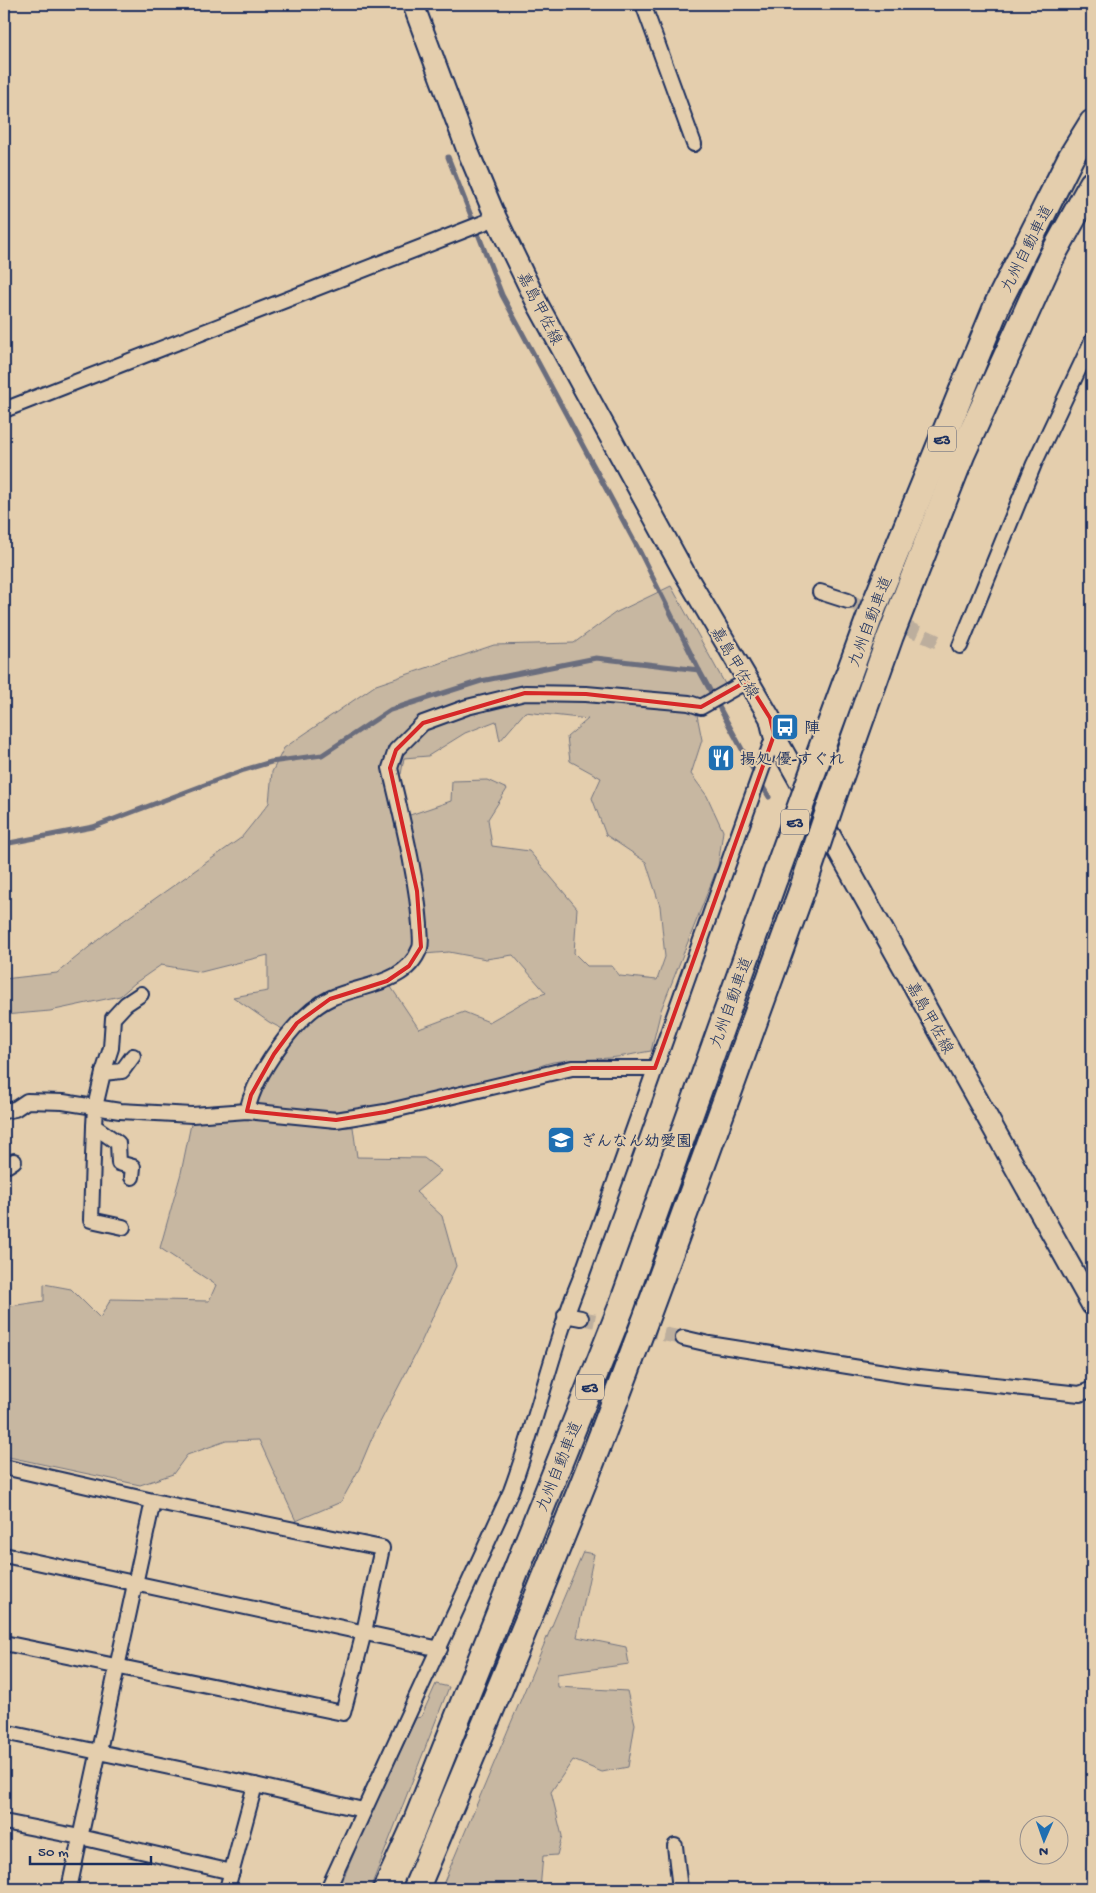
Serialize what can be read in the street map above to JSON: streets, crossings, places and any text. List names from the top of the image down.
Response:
{
  "streets": {
    "highway": ["九州自動車道", "E3"],
    "main road": ["嘉島甲佐線"]
  },
  "places": {
    "bus stop": ["陣"],
    "restaurant": ["揚処 優-すぐれ"],
    "school or university": ["ぎんなん幼愛園"]
  },
  "scale_bar": "50 m",
  "north": "bottom"
}
